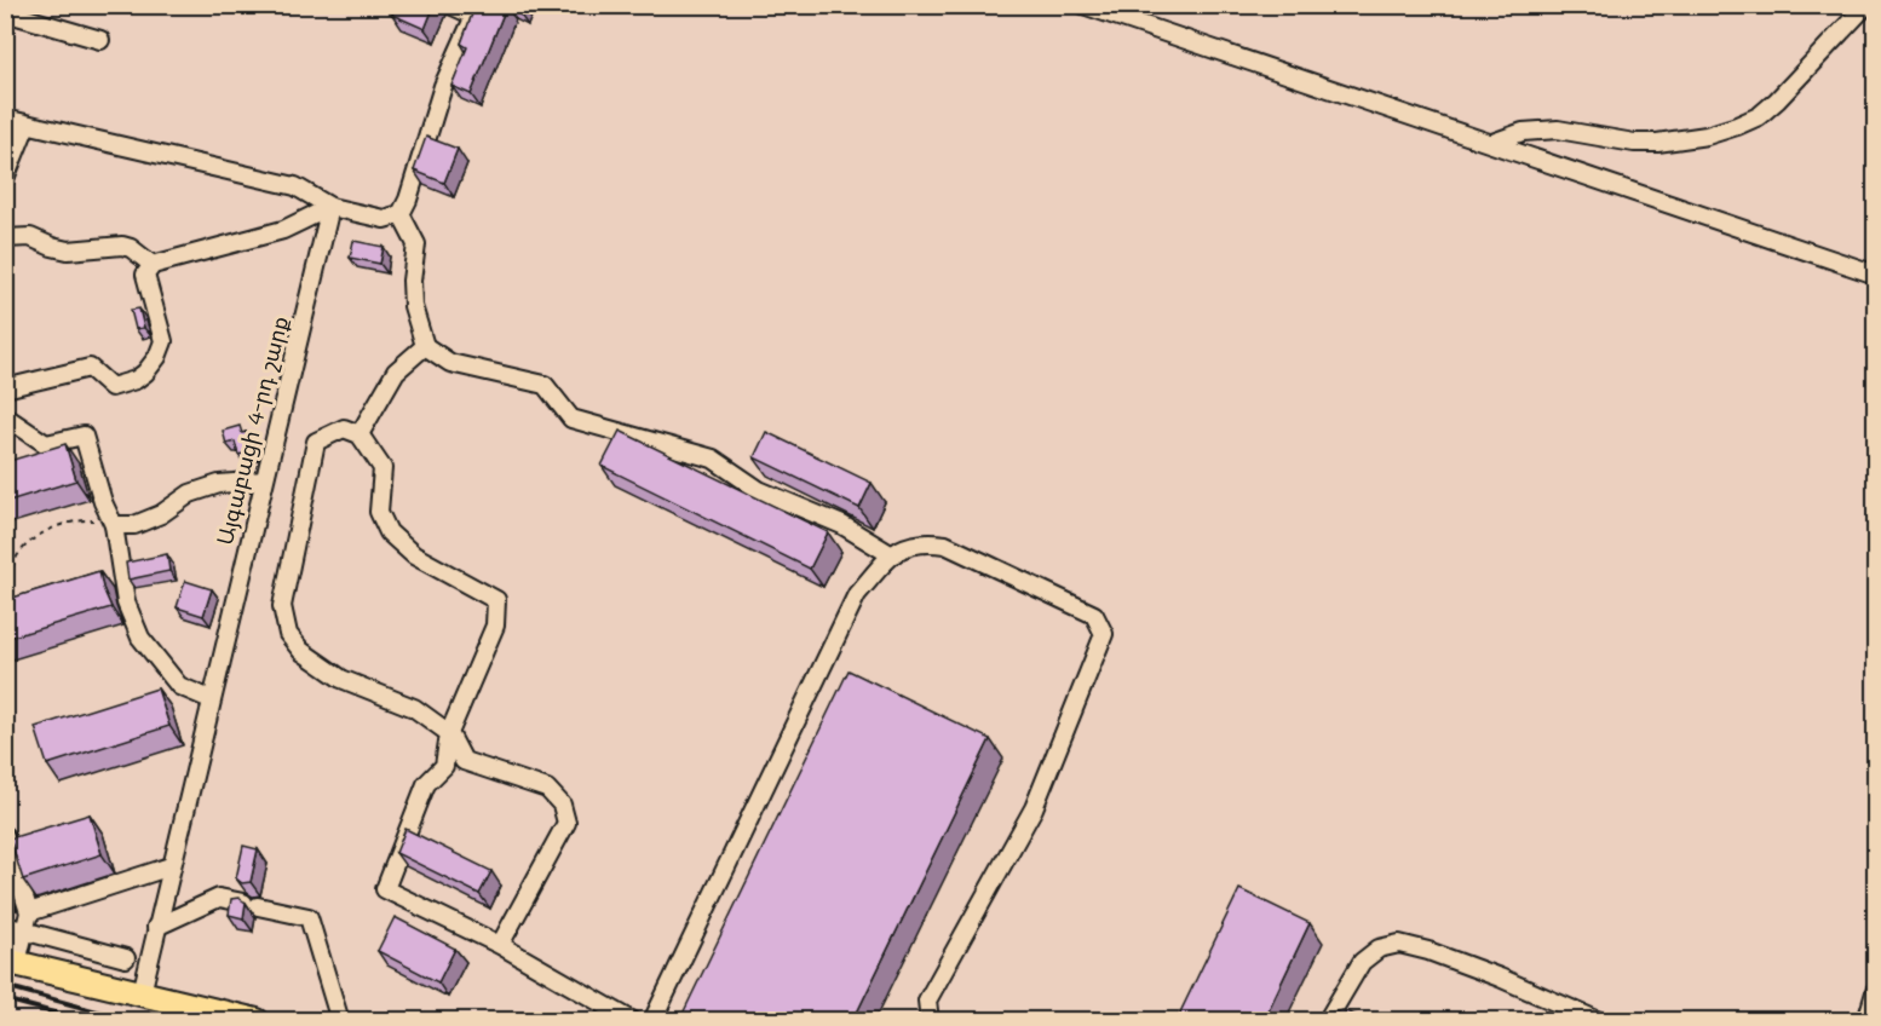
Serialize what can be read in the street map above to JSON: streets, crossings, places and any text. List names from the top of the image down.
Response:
{
  "streets": {
    "street": ["Այգաբացի 4-րդ շարք"]
  }
}
